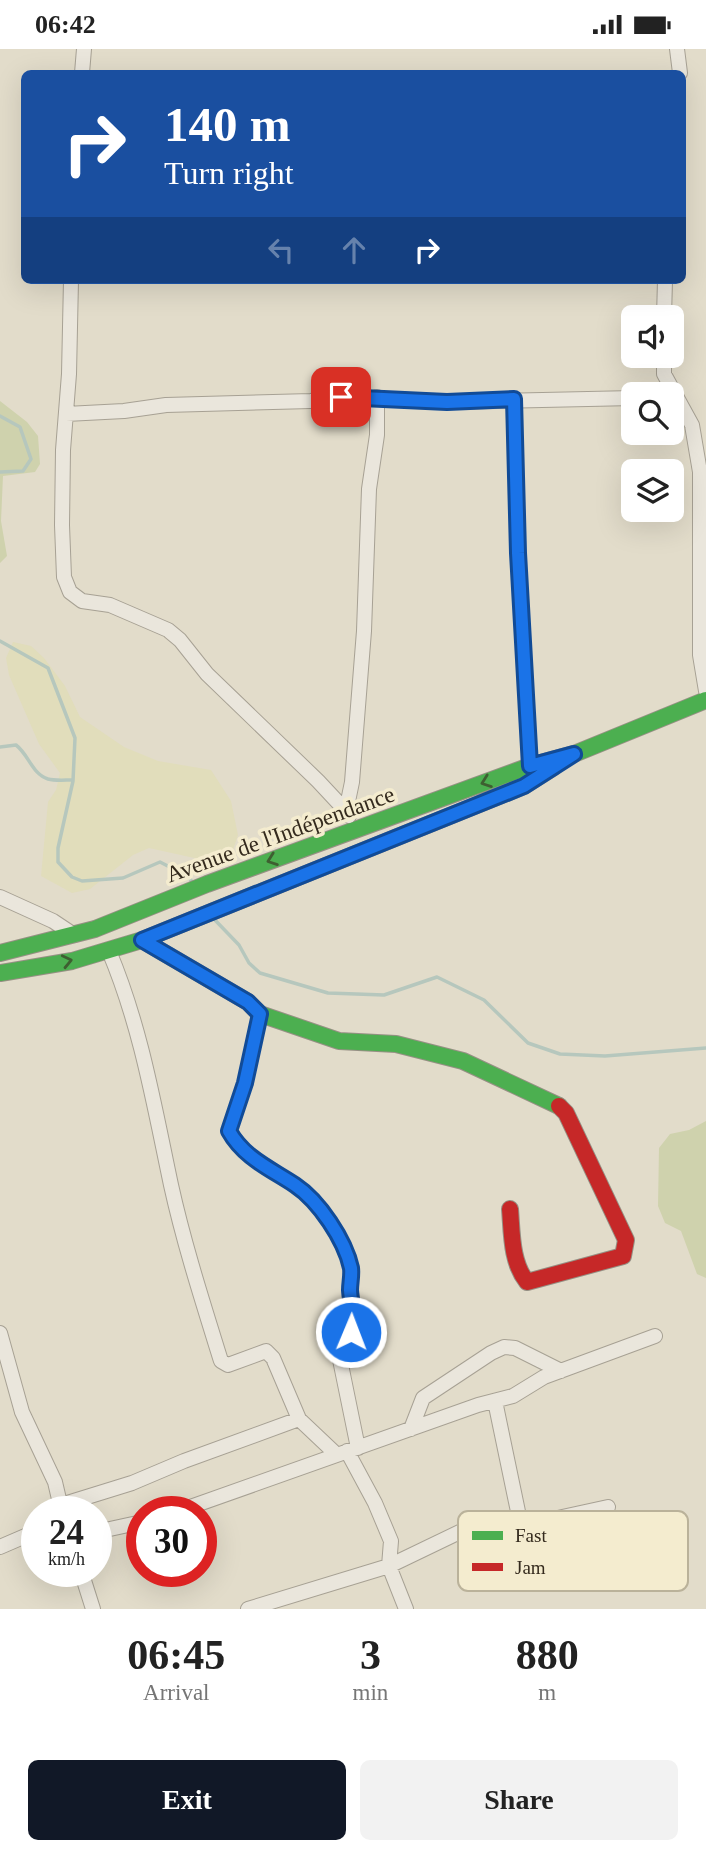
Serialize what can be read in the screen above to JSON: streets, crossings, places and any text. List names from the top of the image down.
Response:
{
  "streets": {
    "main road": ["Avenue de l'Indépendance"]
  },
  "legend": ["Fast", "Jam"],
  "page": {
    "status": "06:42",
    "turn": ["140 m", "Turn right"],
    "speed": "24 km/h",
    "limit": "30",
    "eta": [
      "06:45",
      "Arrival",
      "3",
      "min",
      "880",
      "m"
    ],
    "buttons": ["Exit", "Share"]
  }
}
